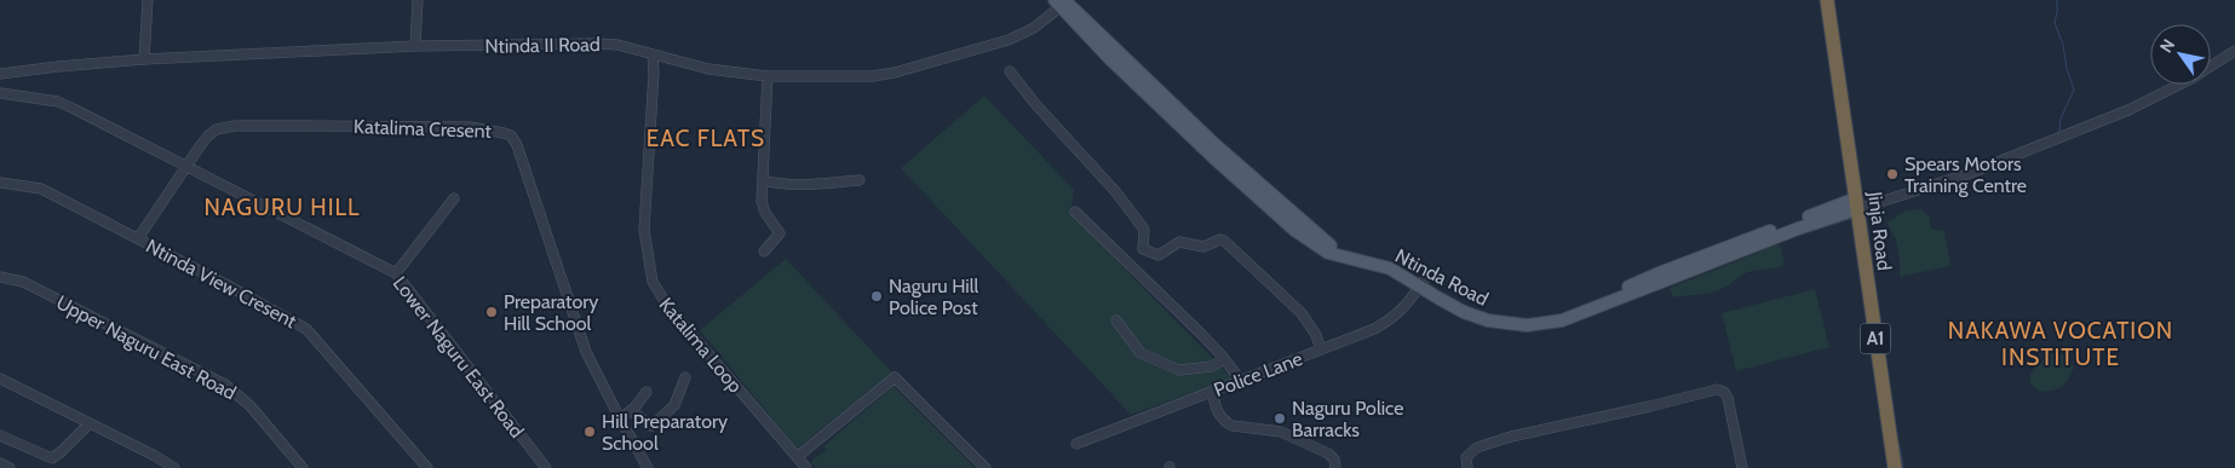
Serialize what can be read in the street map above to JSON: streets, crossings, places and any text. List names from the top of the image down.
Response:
{
  "streets": {
    "highway": ["Jinja Road", "A1"],
    "main road": ["Ntinda Road"],
    "street": [
      "Ntinda II Road",
      "Katalima Cresent",
      "Ntinda View Cresent",
      "Katalima Loop",
      "Upper Naguru East Road",
      "Lower Naguru East Road",
      "Police Lane"
    ]
  },
  "crossings": [
    ["Ntinda II Road", "Ntinda Road"],
    ["Ntinda II Road", "Katalima Loop"],
    ["Katalima Cresent", "Ntinda View Cresent"],
    ["Katalima Cresent", "Lower Naguru East Road"],
    ["Jinja Road", "Ntinda Road"],
    ["Ntinda Road", "Police Lane"]
  ],
  "districts": ["EAC FLATS", "NAGURU HILL", "NAKAWA VOCATION INSTITUTE"],
  "places": [
    "Spears Motors Training Centre",
    "Naguru Hill Police Post",
    "Preparatory Hill School",
    "Naguru Police Barracks",
    "Hill Preparatory School"
  ],
  "north": "top left"
}
